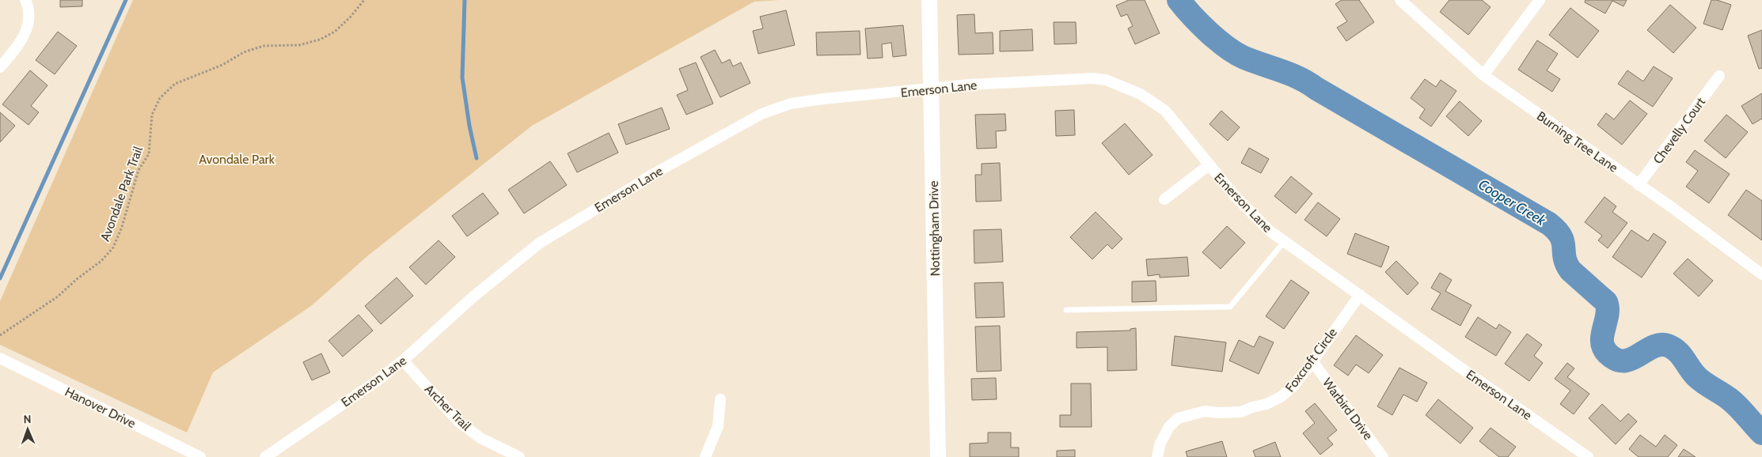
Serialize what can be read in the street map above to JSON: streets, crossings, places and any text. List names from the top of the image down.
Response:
{
  "streets": {
    "street": [
      "Emerson Lane",
      "Chevelly Court",
      "Burning Tree Lane",
      "Nottingham Drive",
      "Foxcroft Circle",
      "Hanover Drive",
      "Archer Trail",
      "Warbird Drive"
    ],
    "path": ["Avondale Park Trail"]
  },
  "crossings": [
    ["Emerson Lane", "Nottingham Drive"],
    ["Emerson Lane", "Foxcroft Circle"],
    ["Emerson Lane", "Archer Trail"],
    ["Chevelly Court", "Burning Tree Lane"],
    ["Foxcroft Circle", "Warbird Drive"]
  ],
  "water": ["Cooper Creek"],
  "parks": ["Avondale Park"],
  "north": "top"
}
